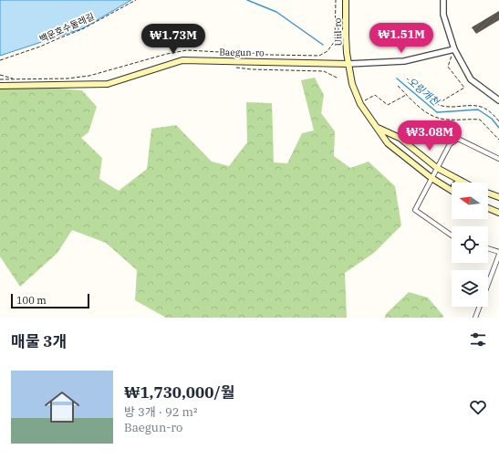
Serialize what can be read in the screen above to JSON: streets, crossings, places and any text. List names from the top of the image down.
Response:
{
  "streets": {
    "main road": ["Uiil-ro", "Baegun-ro"],
    "path": ["백운호수둘레길"]
  },
  "crossings": [
    ["Uiil-ro", "Baegun-ro"]
  ],
  "water": ["오링개천"],
  "scale_bar": "100 m",
  "north": "left",
  "page": {
    "price": ["₩1.51M", "₩1.73M", "₩3.08M"],
    "scale": "100 m",
    "heading": "매물 3개",
    "list": [
      {
        "name": "₩1,730,000/월",
        "note": "방 3개 · 92 m² · Baegun-ro"
      }
    ]
  }
}
